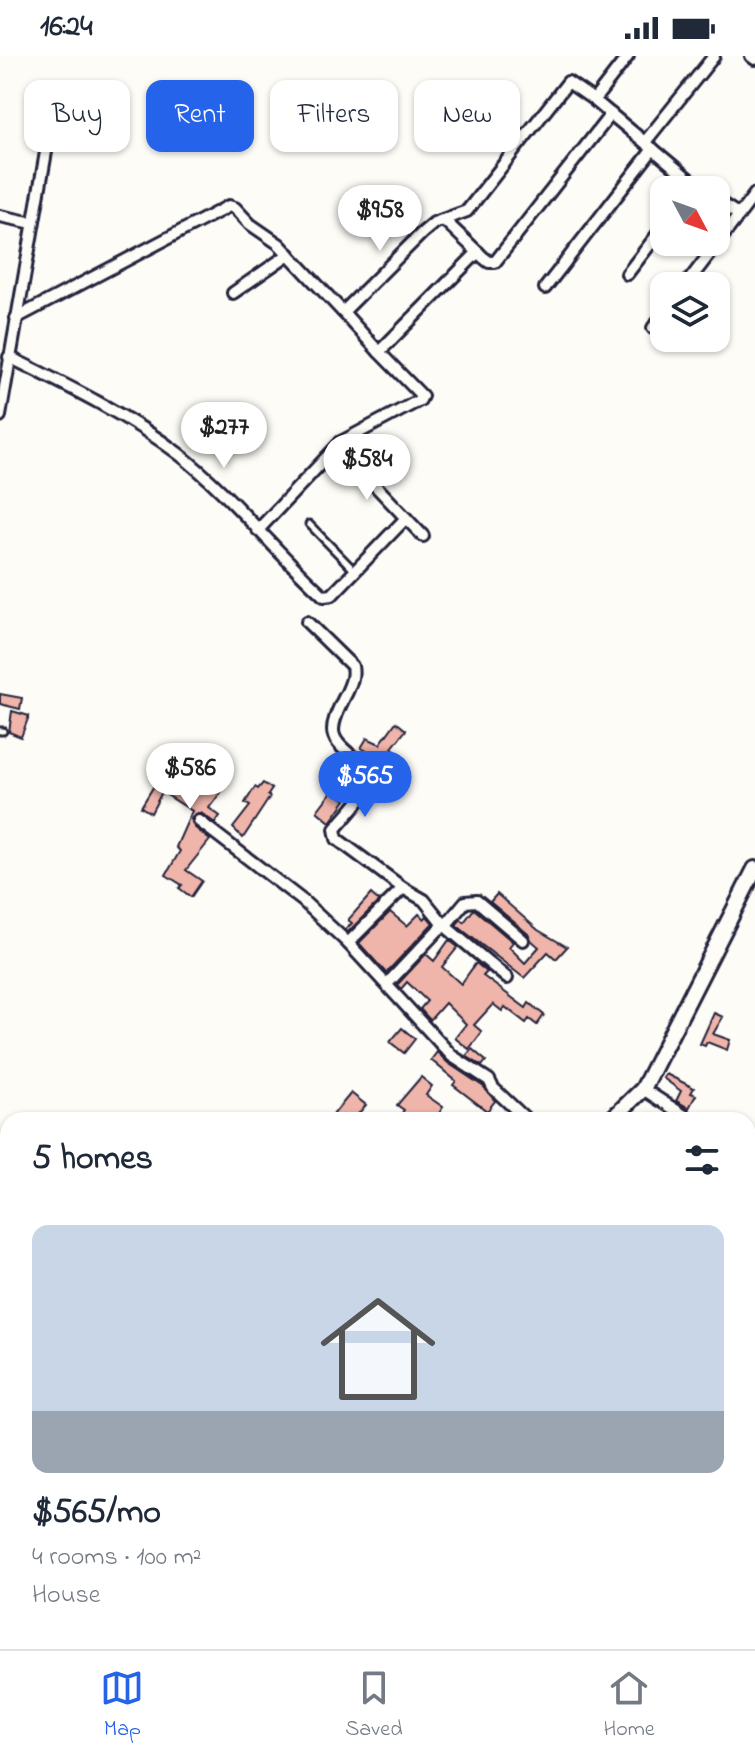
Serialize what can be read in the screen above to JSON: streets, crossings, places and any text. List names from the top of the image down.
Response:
{
  "north": "bottom right",
  "page": {
    "status": "16:24",
    "chip": [
      "Buy",
      "Rent",
      "Filters",
      "New"
    ],
    "price": [
      "$958",
      "$277",
      "$584",
      "$586",
      "$565"
    ],
    "heading": "5 homes",
    "list": [
      {
        "name": "$565/mo",
        "note": "4 rooms · 100 m² · House"
      }
    ],
    "tabs": ["Map", "Saved", "Home"]
  }
}
